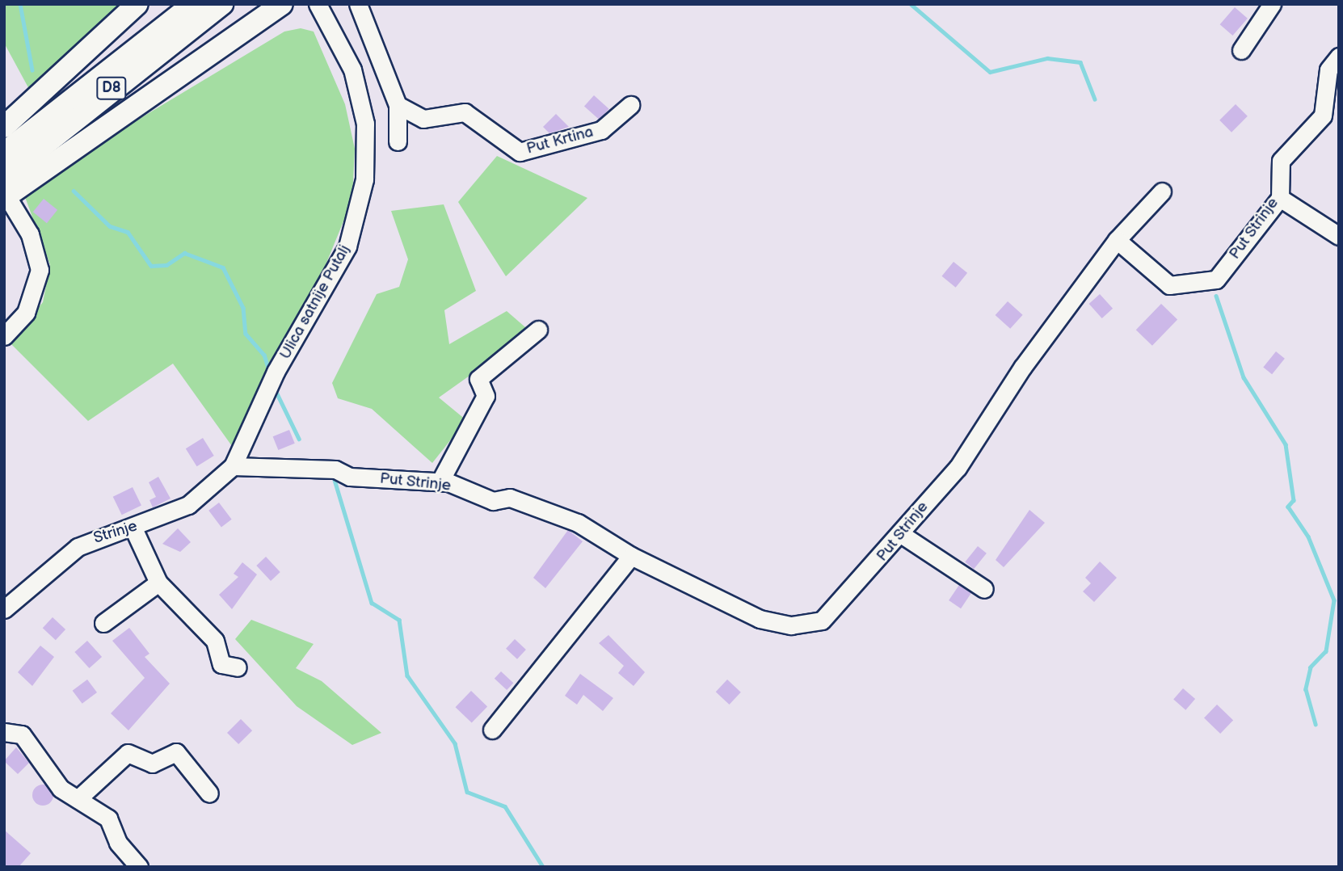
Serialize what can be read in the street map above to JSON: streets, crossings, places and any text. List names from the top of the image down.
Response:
{
  "streets": {
    "main road": ["D8"],
    "street": [
      "Put Krtina",
      "Put Strinje",
      "Ulica satnije Putalj",
      "Strinje"
    ]
  },
  "crossings": [
    ["Put Strinje", "Ulica satnije Putalj"],
    ["Put Strinje", "Strinje"],
    ["Ulica satnije Putalj", "Strinje"]
  ]
}
